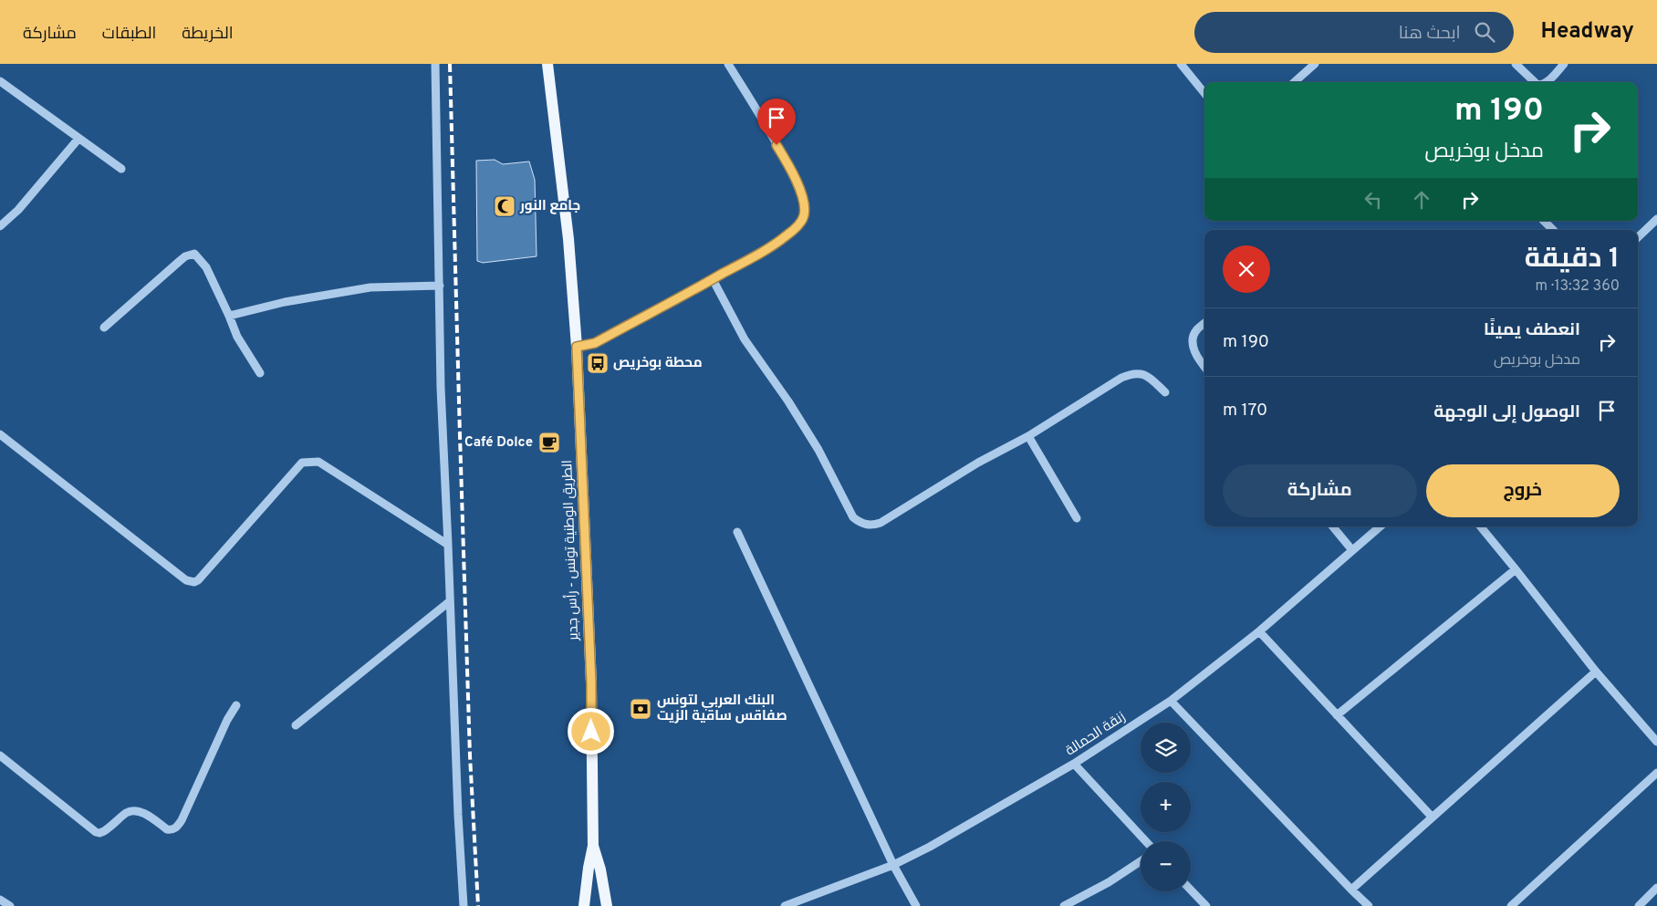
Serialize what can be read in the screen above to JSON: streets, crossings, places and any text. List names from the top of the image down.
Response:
{
  "streets": {
    "main road": ["الطريق الوطنية تونس - رأس جدير"],
    "street": ["زنقة الحمالة"]
  },
  "places": {
    "mosque": ["جامع النور"],
    "bus stop": ["محطة بوخريص"],
    "cafe": ["Café Dolce"],
    "bank": ["البنك العربي لتونس صفاقس ساقية الزيت"]
  },
  "page": {
    "header": "Headway",
    "search": "ابحث هنا",
    "nav": ["الخريطة", "الطبقات", "مشاركة"],
    "turn": ["190 m", "مدخل بوخريص"],
    "heading": ["1 دقيقة", "360 m · 13:32"],
    "list": [
      {
        "name": "انعطف يمينًا",
        "note": "مدخل بوخريص",
        "value": "190 m"
      },
      {
        "name": "الوصول إلى الوجهة",
        "value": "170 m"
      }
    ],
    "buttons": ["خروج", "مشاركة"],
    "map_buttons": ["+", "−"]
  }
}
